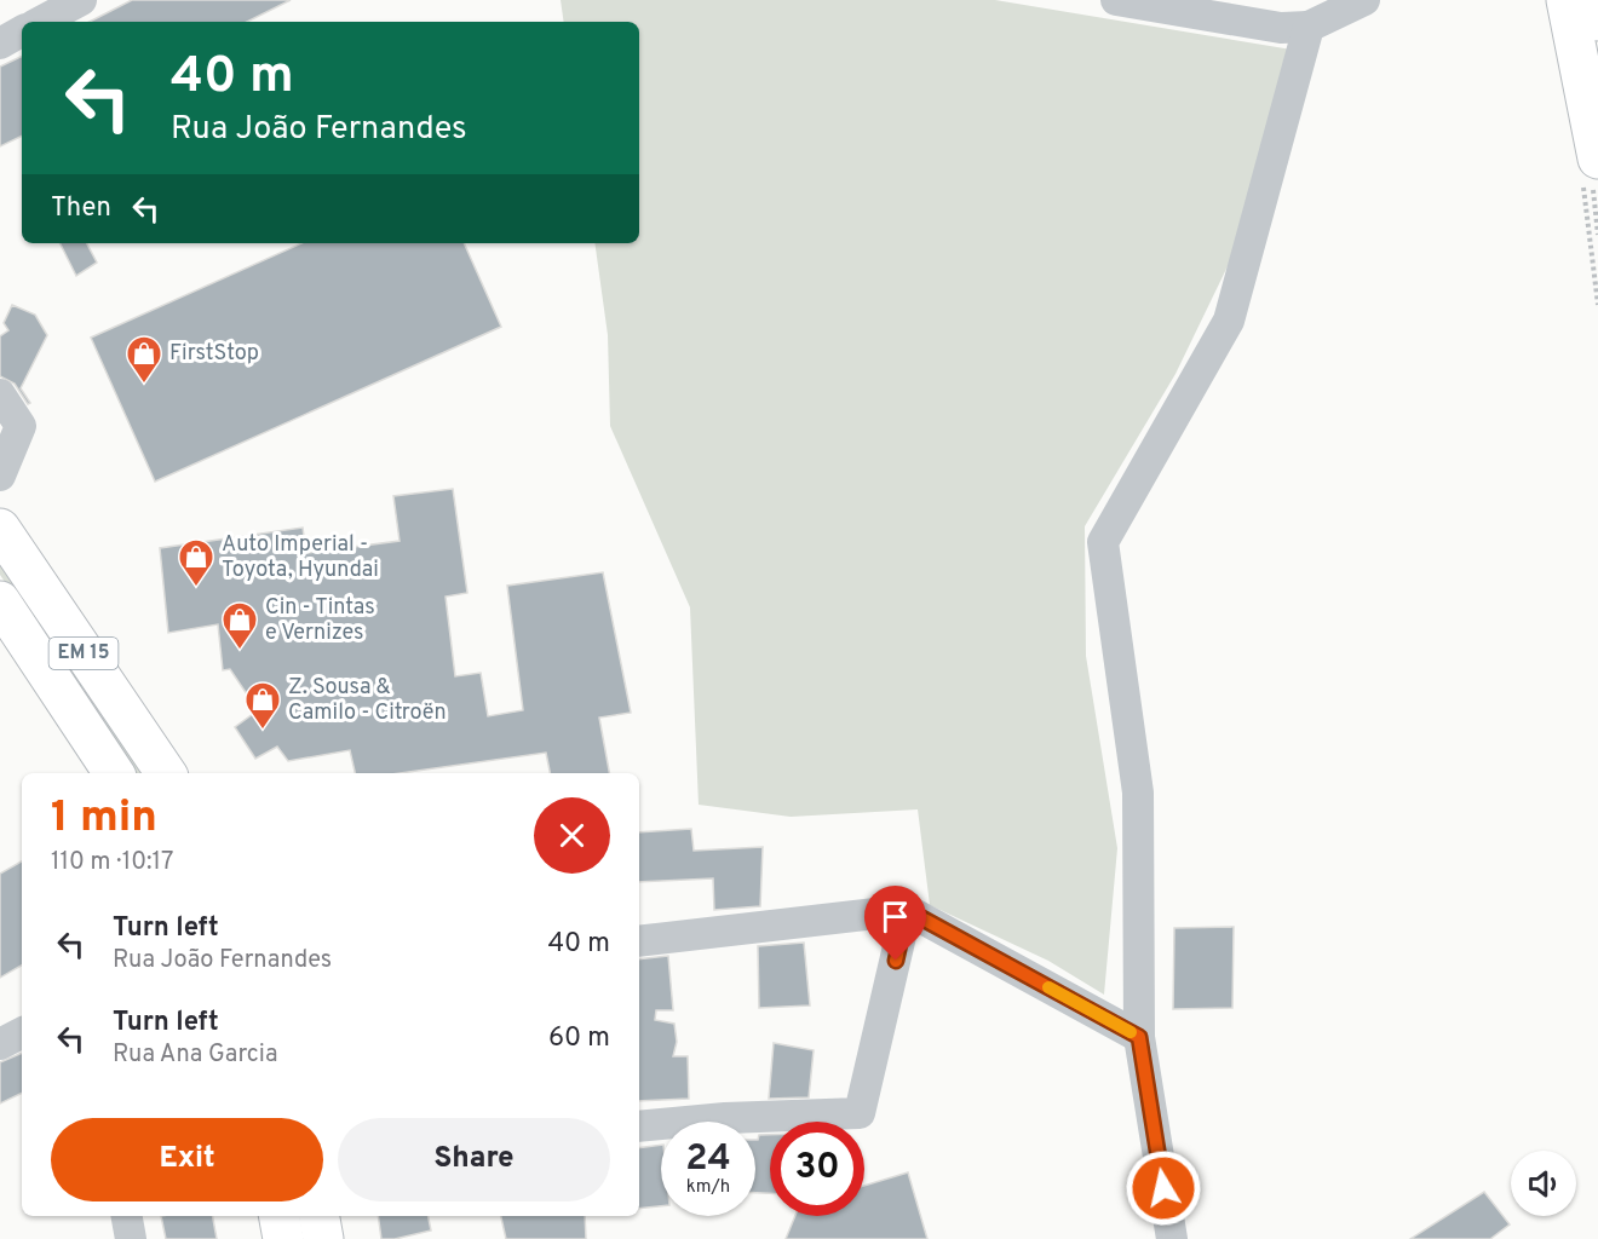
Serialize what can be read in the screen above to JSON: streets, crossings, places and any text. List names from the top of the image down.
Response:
{
  "streets": {
    "main road": ["EM 15"]
  },
  "places": {
    "shop": [
      "FirstStop",
      "Auto Imperial - Toyota, Hyundai",
      "Cin - Tintas e Vernizes",
      "Z. Sousa & Camilo - Citroën"
    ]
  },
  "page": {
    "turn": ["40 m", "Rua João Fernandes"],
    "then": "Then",
    "heading": ["1 min", "110 m · 10:17"],
    "list": [
      {
        "name": "Turn left",
        "note": "Rua João Fernandes",
        "value": "40 m"
      },
      {
        "name": "Turn left",
        "note": "Rua Ana Garcia",
        "value": "60 m"
      }
    ],
    "buttons": ["Exit", "Share"],
    "speed": "24 km/h",
    "limit": "30"
  }
}
